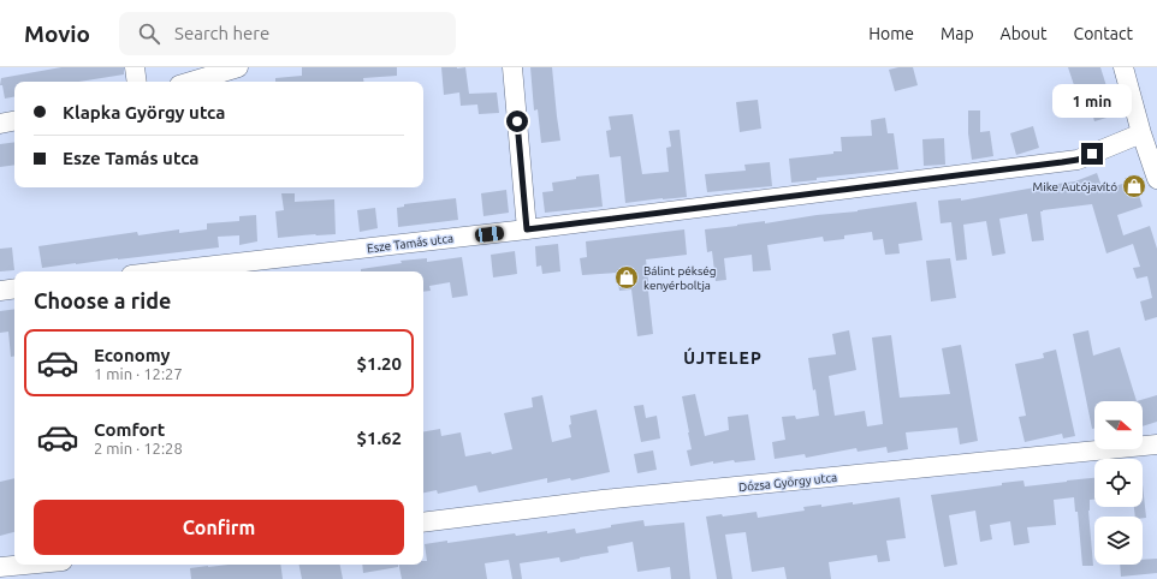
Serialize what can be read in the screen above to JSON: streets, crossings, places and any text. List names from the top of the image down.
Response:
{
  "streets": {
    "street": ["Esze Tamás utca", "Dózsa György utca"]
  },
  "districts": ["ÚJTELEP"],
  "places": {
    "shop": ["Mike Autójavító", "Bálint pékség kenyérboltja"]
  },
  "north": "right",
  "page": {
    "header": "Movio",
    "search": "Search here",
    "nav": [
      "Home",
      "Map",
      "About",
      "Contact"
    ],
    "banner": ["Klapka György utca", "Esze Tamás utca"],
    "bubble": "1 min",
    "heading": "Choose a ride",
    "list": [
      {
        "name": "Economy",
        "note": "1 min · 12:27",
        "value": "$1.20"
      },
      {
        "name": "Comfort",
        "note": "2 min · 12:28",
        "value": "$1.62"
      }
    ],
    "buttons": "Confirm"
  }
}
